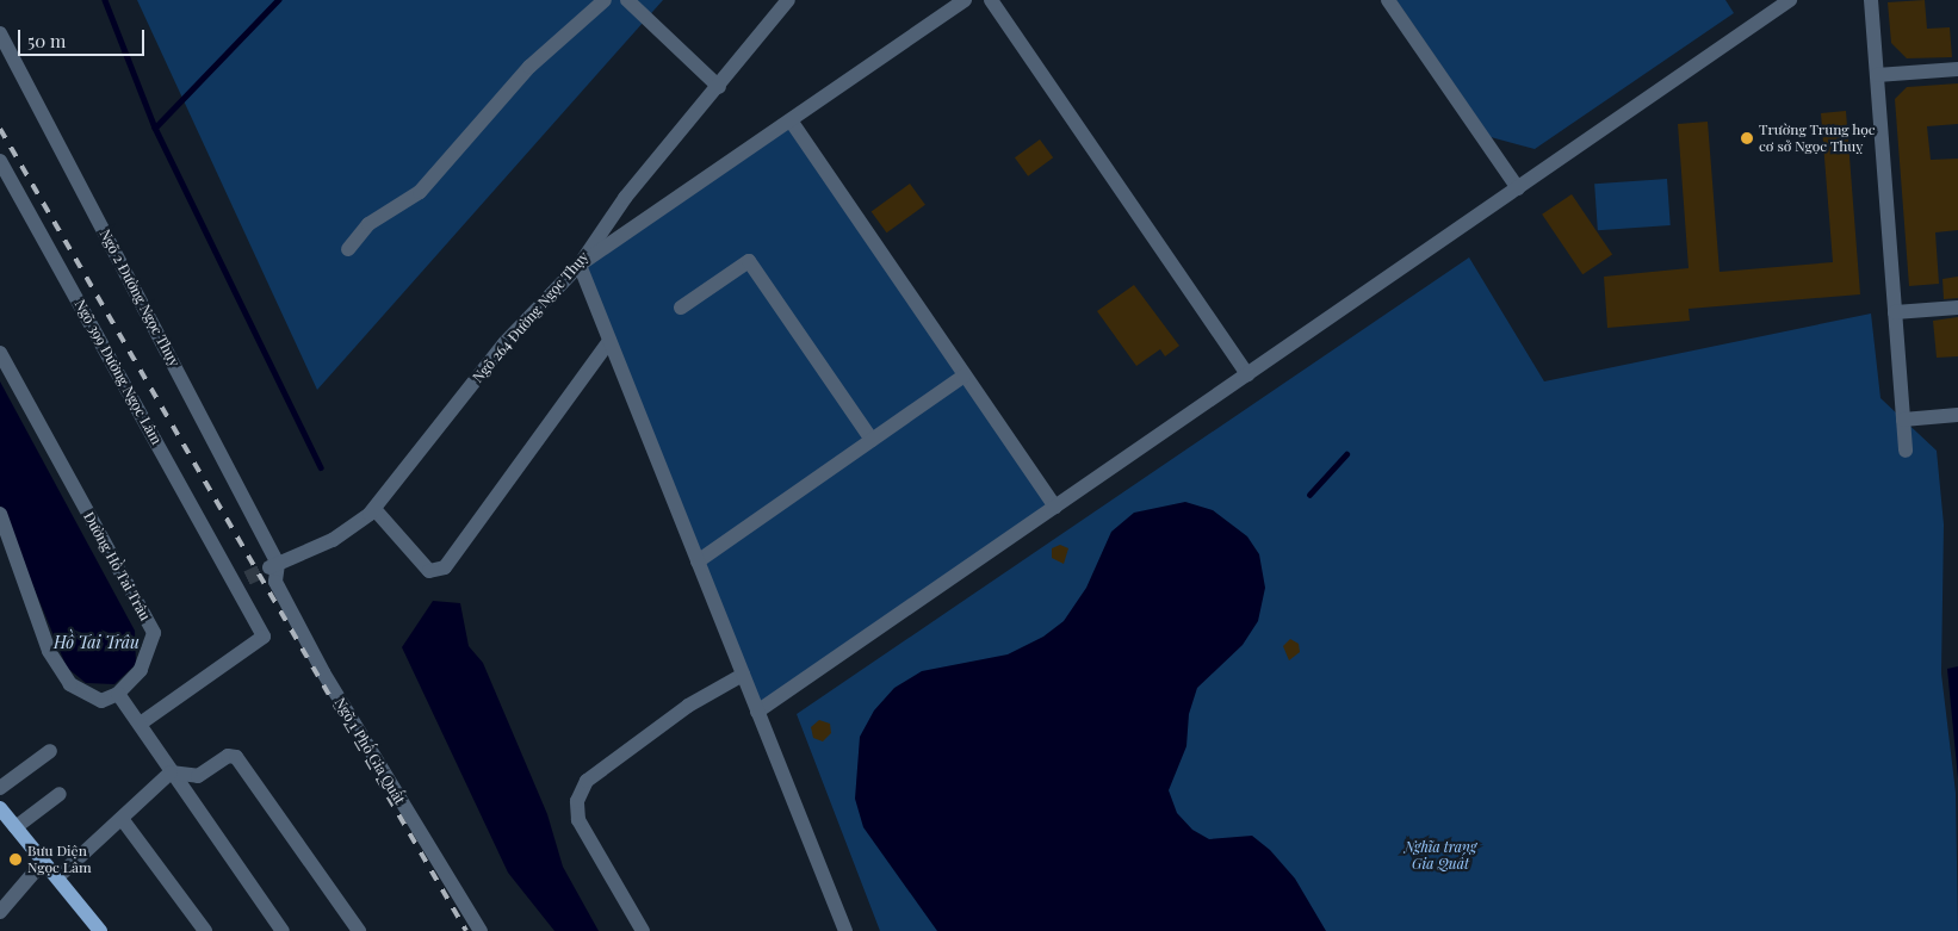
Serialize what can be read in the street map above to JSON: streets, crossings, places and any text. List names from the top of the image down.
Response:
{
  "streets": {
    "street": [
      "Ngõ 2 Đường Ngọc Thụy",
      "Ngõ 264 Đường Ngọc Thụy",
      "Ngõ 399 Đường Ngọc Lâm",
      "Đường Hồ Tai Trâu",
      "Ngõ 1 Phố Gia Quất"
    ]
  },
  "crossings": [
    ["Ngõ 2 Đường Ngọc Thụy", "Ngõ 264 Đường Ngọc Thụy"],
    ["Ngõ 2 Đường Ngọc Thụy", "Ngõ 1 Phố Gia Quất"],
    ["Ngõ 264 Đường Ngọc Thụy", "Ngõ 1 Phố Gia Quất"]
  ],
  "water": ["Hồ Tai Trâu"],
  "parks": ["Nghĩa trang Gia Quất"],
  "places": ["Trường Trung học cơ sở Ngọc Thuỵ", "Bưu Điện Ngọc Lâm"],
  "scale_bar": "50 m"
}
